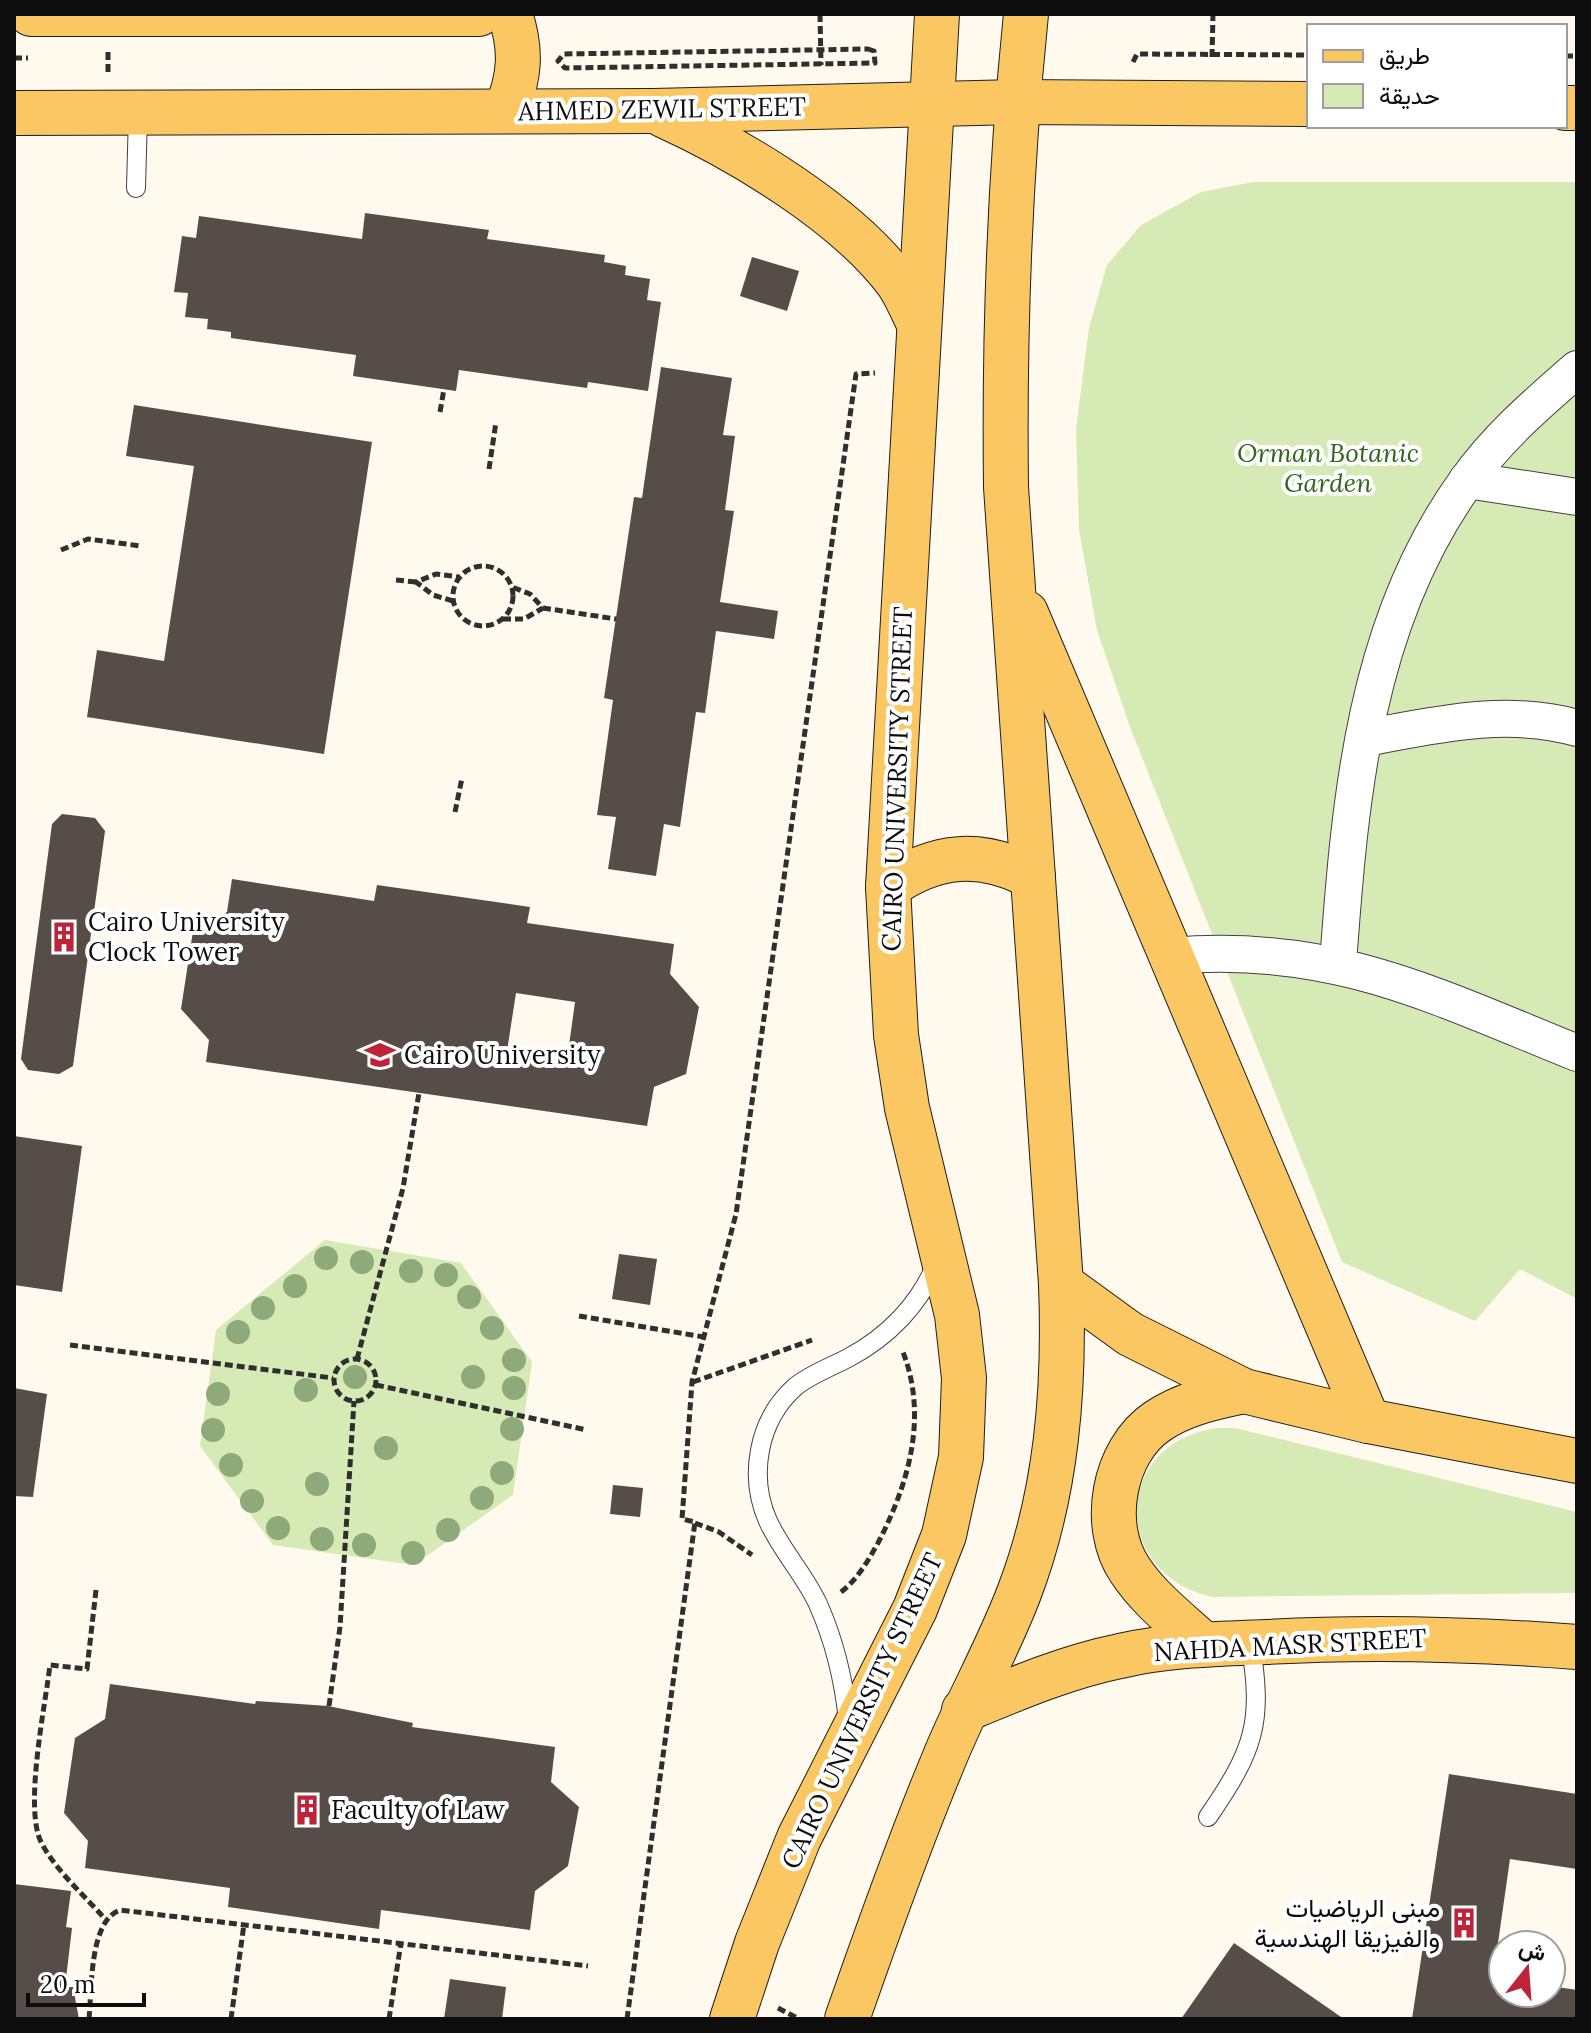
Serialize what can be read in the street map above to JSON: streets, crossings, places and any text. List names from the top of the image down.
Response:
{
  "streets": {
    "main road": ["AHMED ZEWIL STREET", "CAIRO UNIVERSITY STREET", "NAHDA MASR STREET"]
  },
  "crossings": [
    ["AHMED ZEWIL STREET", "CAIRO UNIVERSITY STREET"]
  ],
  "parks": ["Orman Botanic Garden"],
  "places": {
    "building": ["Cairo University Clock Tower", "Faculty of Law", "مبنى الرياضيات والفيزيقا الهندسية"],
    "school or university": ["Cairo University"]
  },
  "legend": ["طريق", "حديقة"],
  "scale_bar": "20 m",
  "north": "top"
}
